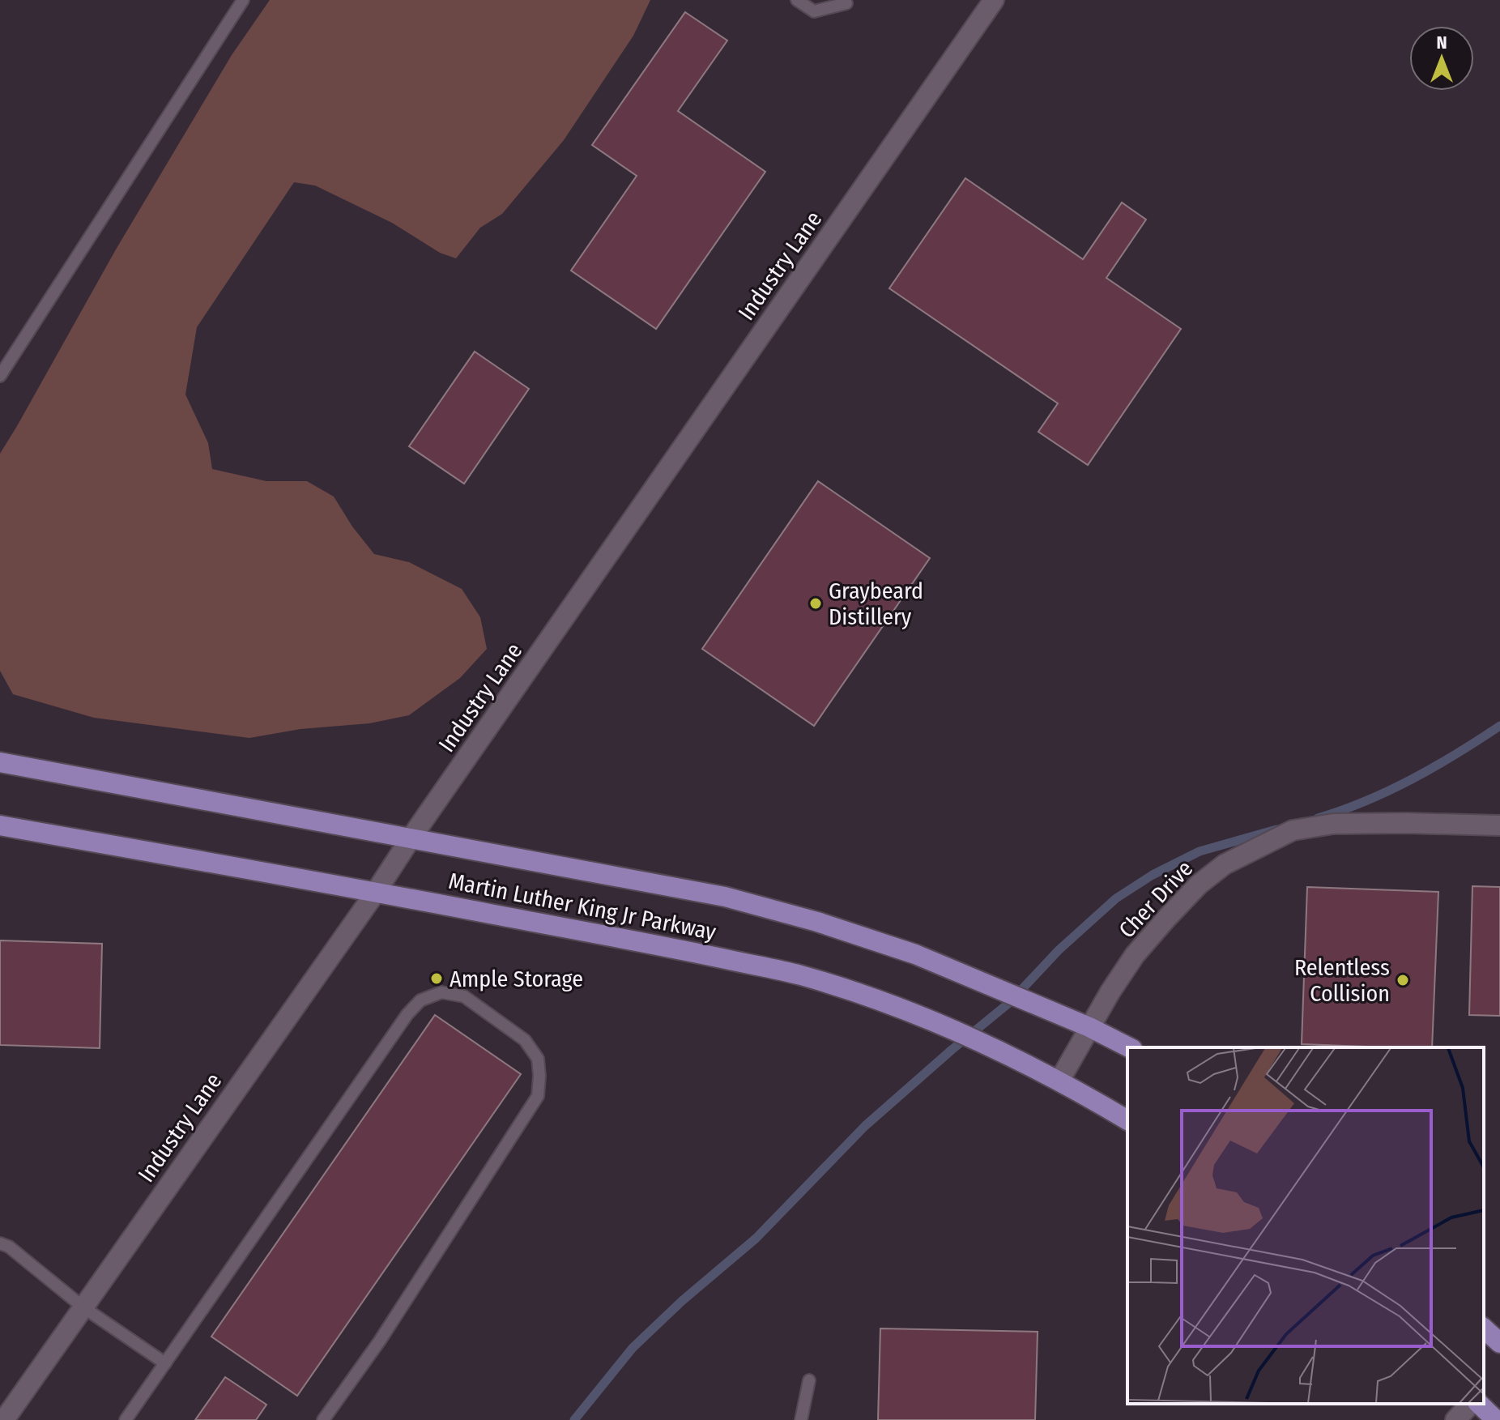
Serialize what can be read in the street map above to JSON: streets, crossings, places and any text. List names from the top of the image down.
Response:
{
  "streets": {
    "main road": ["Martin Luther King Jr Parkway"],
    "street": ["Industry Lane", "Cher Drive"]
  },
  "crossings": [
    ["Industry Lane", "Martin Luther King Jr Parkway"],
    ["Cher Drive", "Martin Luther King Jr Parkway"]
  ],
  "places": ["Graybeard Distillery", "Ample Storage", "Relentless Collision"],
  "north": "top"
}
